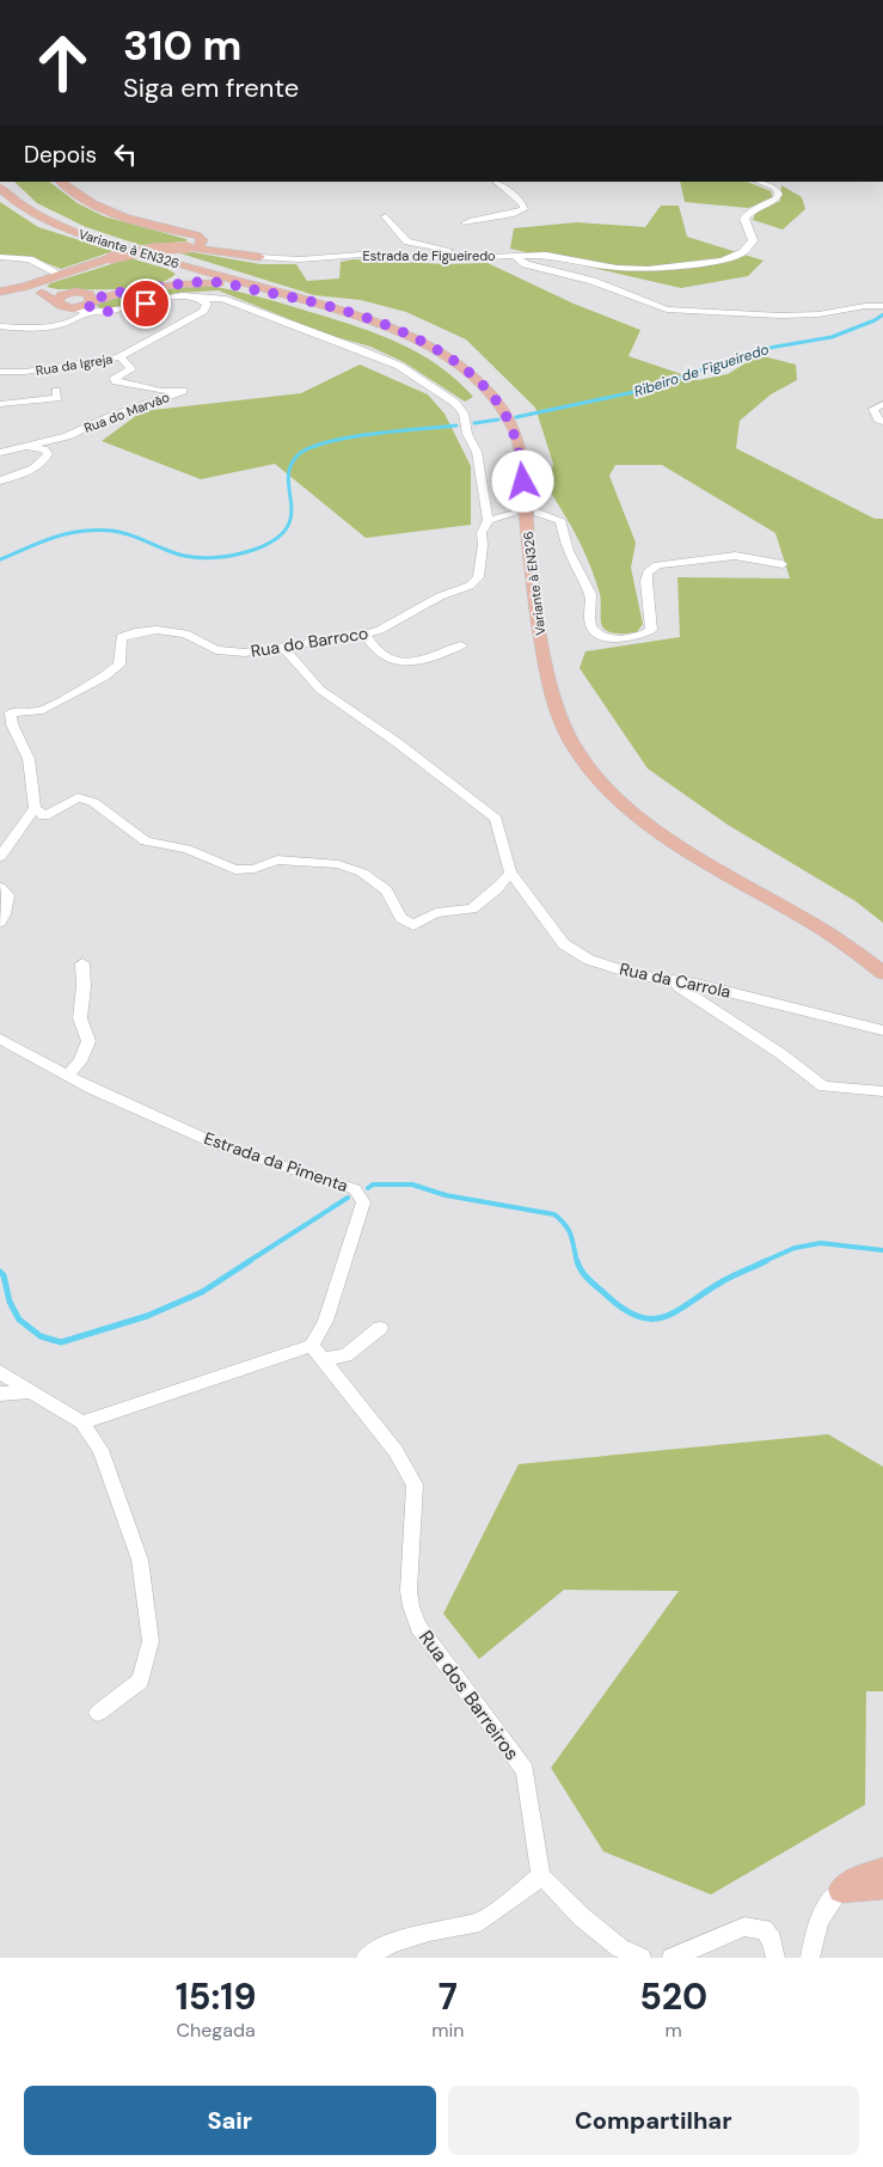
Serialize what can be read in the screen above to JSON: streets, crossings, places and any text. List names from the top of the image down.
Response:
{
  "streets": {
    "main road": ["Variante à EN326", "Estrada de Figueiredo"],
    "street": [
      "Rua da Igreja",
      "Rua do Marvão",
      "Rua do Barroco",
      "Rua da Carrola",
      "Estrada da Pimenta",
      "Rua dos Barreiros"
    ]
  },
  "crossings": [
    ["Rua da Igreja", "Rua do Marvão"],
    ["Rua da Igreja", "Rua do Barroco"],
    ["Rua do Barroco", "Rua da Carrola"],
    ["Estrada da Pimenta", "Rua dos Barreiros"]
  ],
  "water": ["Ribeiro de Figueiredo"],
  "page": {
    "turn": ["310 m", "Siga em frente"],
    "then": "Depois",
    "eta": [
      "15:19",
      "Chegada",
      "7",
      "min",
      "520",
      "m"
    ],
    "buttons": ["Sair", "Compartilhar"]
  }
}
